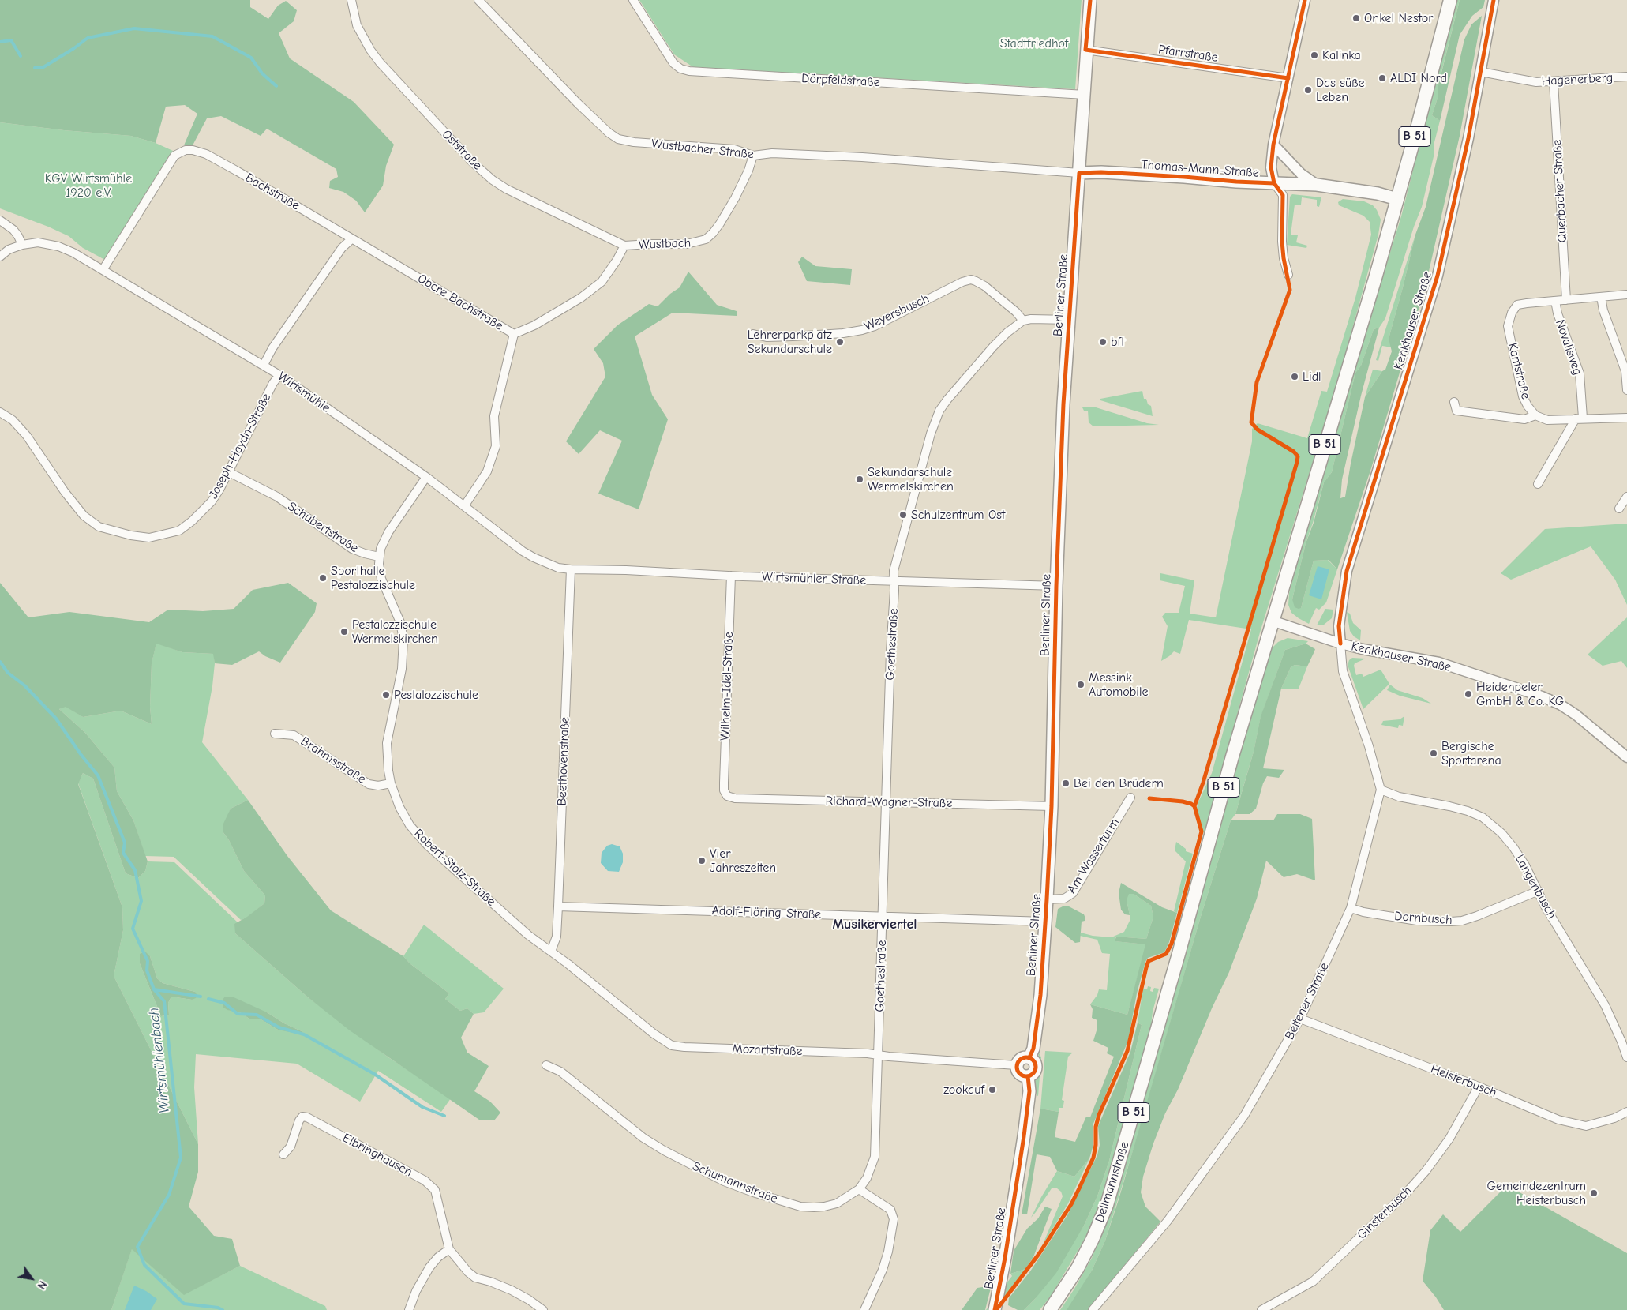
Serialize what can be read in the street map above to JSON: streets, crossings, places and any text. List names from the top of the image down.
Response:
{
  "streets": {
    "main road": [
      "B 51",
      "Thomas-Mann-Straße",
      "Berliner Straße",
      "Dellmannstraße"
    ],
    "street": [
      "Pfarrstraße",
      "Hagenerberg",
      "Dörpfeldstraße",
      "Wustbacher Straße",
      "Oststraße",
      "Querbacher Straße",
      "Bachstraße",
      "Wustbach",
      "Obere Bachstraße",
      "Weyersbusch",
      "Kenkhauser Straße",
      "Novalisweg",
      "Kantstraße",
      "Wirtsmühle",
      "Joseph-Haydn-Straße",
      "Schubertstraße",
      "Wirtsmühler Straße",
      "Goethestraße",
      "Wilhelm-Idel-Straße",
      "Brahmsstraße",
      "Beethovenstraße",
      "Richard-Wagner-Straße",
      "Am Wasserturm",
      "Robert-Stolz-Straße",
      "Langenbusch",
      "Adolf-Flöring-Straße",
      "Dornbusch",
      "Beltener Straße",
      "Mozartstraße",
      "Heisterbusch",
      "Elbringhausen",
      "Schumannstraße",
      "Ginsterbusch"
    ]
  },
  "crossings": [
    ["Pfarrstraße", "Thomas-Mann-Straße"],
    ["Pfarrstraße", "Berliner Straße"],
    ["Hagenerberg", "Querbacher Straße"],
    ["Hagenerberg", "Kenkhauser Straße"],
    ["Dörpfeldstraße", "Berliner Straße"],
    ["B 51", "Kenkhauser Straße"],
    ["B 51", "Dellmannstraße"],
    ["Wustbacher Straße", "Thomas-Mann-Straße"],
    ["Wustbacher Straße", "Wustbach"],
    ["Wustbacher Straße", "Berliner Straße"],
    ["Oststraße", "Wustbach"],
    ["Thomas-Mann-Straße", "Berliner Straße"],
    ["Bachstraße", "Obere Bachstraße"],
    ["Bachstraße", "Wirtsmühle"],
    ["Wustbach", "Obere Bachstraße"],
    ["Berliner Straße", "Wirtsmühler Straße"],
    ["Berliner Straße", "Richard-Wagner-Straße"],
    ["Berliner Straße", "Am Wasserturm"],
    ["Berliner Straße", "Adolf-Flöring-Straße"],
    ["Berliner Straße", "Mozartstraße"],
    ["Obere Bachstraße", "Wirtsmühle"],
    ["Weyersbusch", "Goethestraße"],
    ["Kenkhauser Straße", "Beltener Straße"],
    ["Kenkhauser Straße", "Dellmannstraße"],
    ["Novalisweg", "Kantstraße"],
    ["Wirtsmühle", "Joseph-Haydn-Straße"],
    ["Wirtsmühle", "Wirtsmühler Straße"],
    ["Wirtsmühle", "Beethovenstraße"],
    ["Joseph-Haydn-Straße", "Schubertstraße"],
    ["Schubertstraße", "Robert-Stolz-Straße"],
    ["Wirtsmühler Straße", "Goethestraße"],
    ["Wirtsmühler Straße", "Wilhelm-Idel-Straße"],
    ["Wirtsmühler Straße", "Beethovenstraße"],
    ["Goethestraße", "Richard-Wagner-Straße"],
    ["Goethestraße", "Adolf-Flöring-Straße"],
    ["Goethestraße", "Mozartstraße"],
    ["Goethestraße", "Schumannstraße"],
    ["Wilhelm-Idel-Straße", "Richard-Wagner-Straße"],
    ["Brahmsstraße", "Robert-Stolz-Straße"],
    ["Beethovenstraße", "Robert-Stolz-Straße"],
    ["Beethovenstraße", "Adolf-Flöring-Straße"],
    ["Beethovenstraße", "Mozartstraße"],
    ["Robert-Stolz-Straße", "Mozartstraße"],
    ["Langenbusch", "Dornbusch"],
    ["Langenbusch", "Beltener Straße"],
    ["Dornbusch", "Beltener Straße"],
    ["Beltener Straße", "Heisterbusch"],
    ["Mozartstraße", "Schumannstraße"],
    ["Heisterbusch", "Ginsterbusch"]
  ],
  "districts": ["Musikerviertel"],
  "water": ["Wirtsmühlenbach"],
  "parks": ["Stadtfriedhof", "KGV Wirtsmühle 1920 e.V."],
  "places": [
    "Onkel Nestor",
    "Kalinka",
    "ALDI Nord",
    "Das süße Leben",
    "Lehrerparkplatz Sekundarschule",
    "bft",
    "Lidl",
    "Sekundarschule Wermelskirchen",
    "Schulzentrum Ost",
    "Sporthalle Pestalozzischule",
    "Pestalozzischule Wermelskirchen",
    "Messink Automobile",
    "Heidenpeter GmbH & Co. KG",
    "Pestalozzischule",
    "Bergische Sportarena",
    "Bei den Brüdern",
    "Vier Jahreszeiten",
    "zookauf",
    "Gemeindezentrum Heisterbusch"
  ],
  "north": "bottom right"
}
